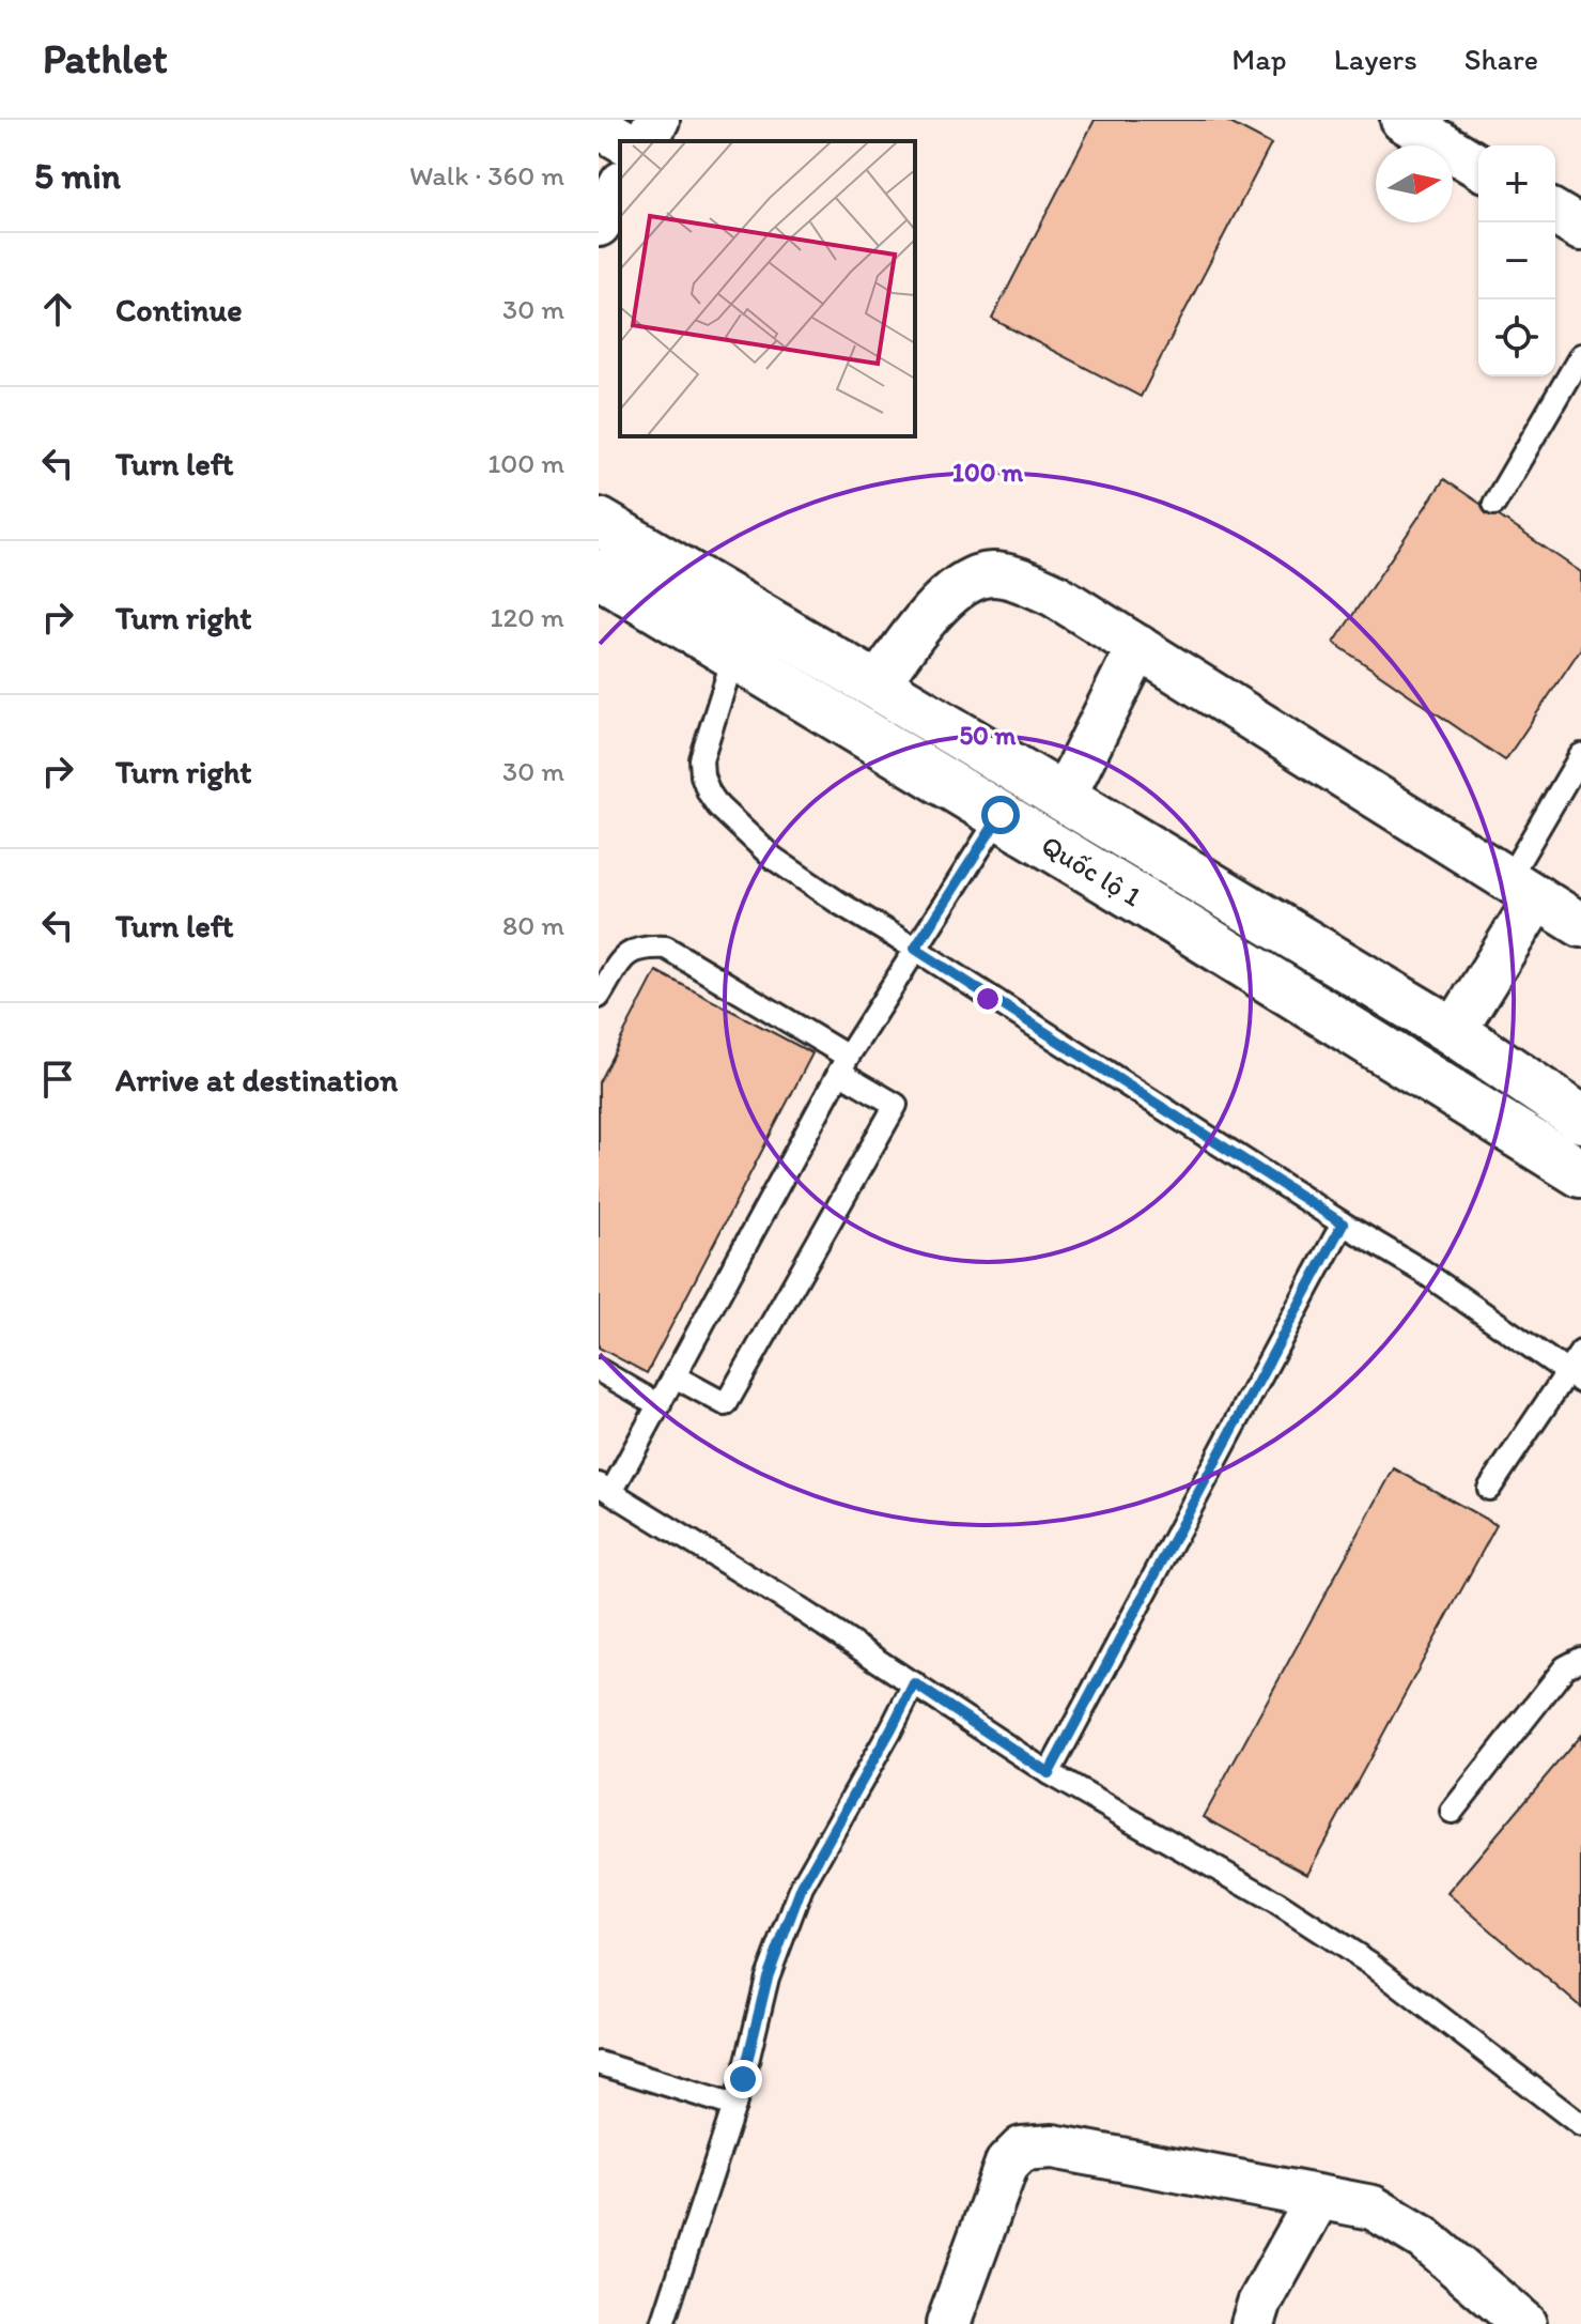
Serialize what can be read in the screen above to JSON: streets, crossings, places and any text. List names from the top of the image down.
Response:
{
  "streets": {
    "highway": ["Quốc lộ 1"]
  },
  "north": "right",
  "page": {
    "header": "Pathlet",
    "nav": ["Map", "Layers", "Share"],
    "heading": ["5 min", "Walk · 360 m"],
    "map_buttons": ["+", "−"],
    "list": [
      ["Continue", "30 m"],
      ["Turn left", "100 m"],
      ["Turn right", "120 m"],
      ["Turn right", "30 m"],
      ["Turn left", "80 m"],
      "Arrive at destination"
    ]
  },
  "rings": ["100 m", "50 m"]
}
